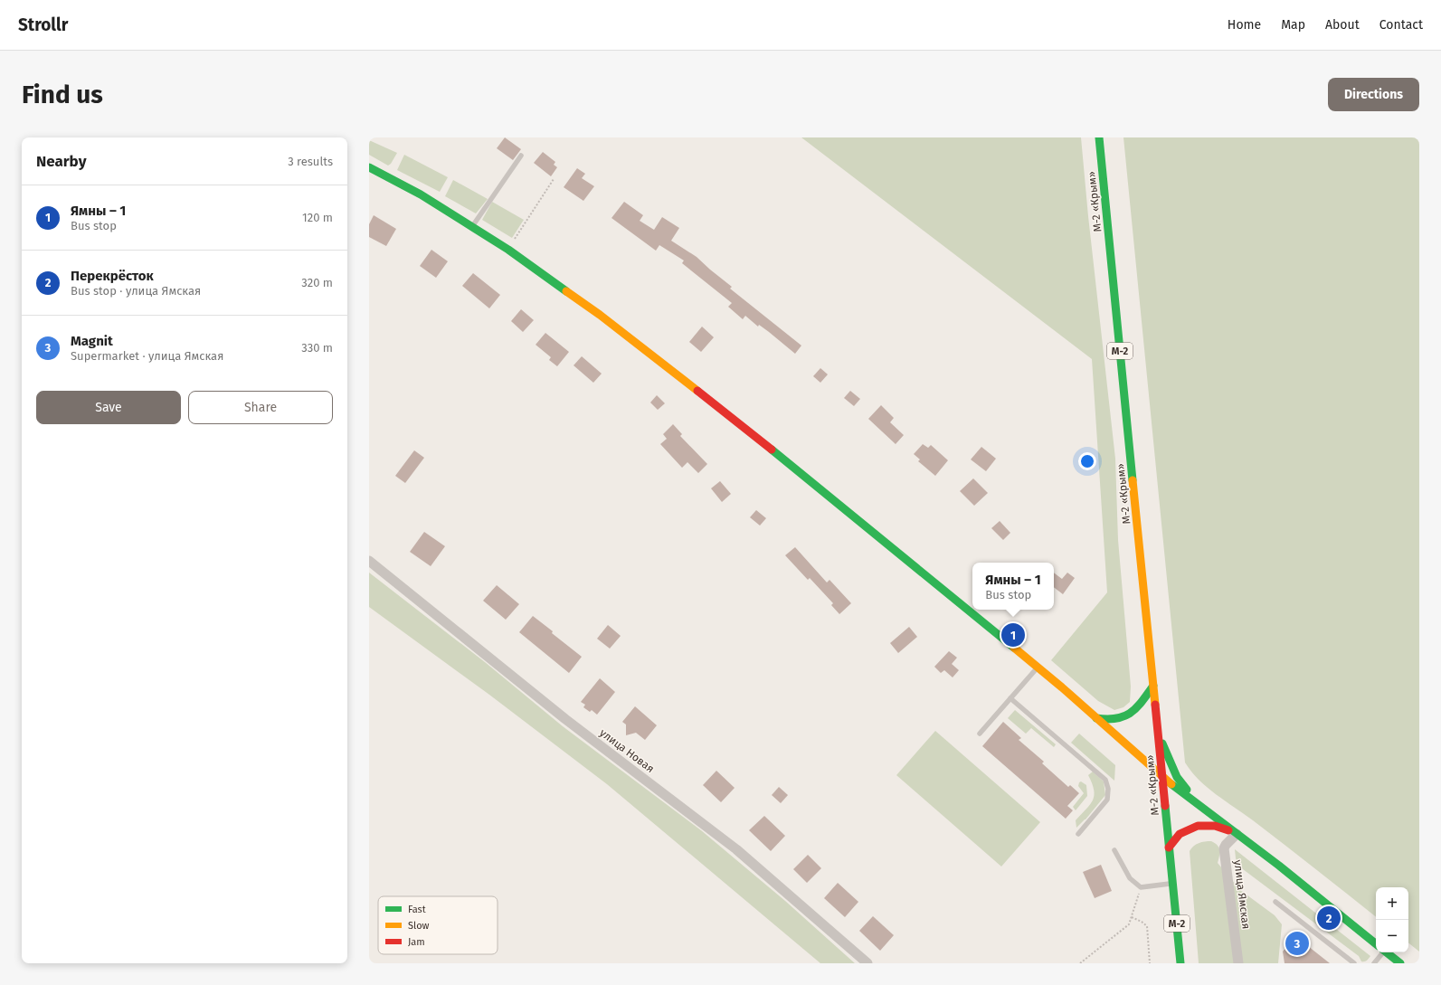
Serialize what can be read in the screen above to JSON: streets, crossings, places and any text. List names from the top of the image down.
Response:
{
  "streets": {
    "main road": ["М-2 «Крым»", "М-2"],
    "street": ["улица Новая", "улица Ямская"]
  },
  "crossings": [
    ["М-2 «Крым»", "М-2"]
  ],
  "legend": ["Fast", "Slow", "Jam"],
  "page": {
    "header": "Strollr",
    "nav": [
      "Home",
      "Map",
      "About",
      "Contact"
    ],
    "buttons": [
      "Directions",
      ["Save", "Share"]
    ],
    "title": "Find us",
    "heading": ["Nearby", "3 results"],
    "list": [
      {
        "mark": "1",
        "name": "Ямны – 1",
        "note": "Bus stop",
        "value": "120 m"
      },
      {
        "mark": "2",
        "name": "Перекрёсток",
        "note": "Bus stop · улица Ямская",
        "value": "320 m"
      },
      {
        "mark": "3",
        "name": "Magnit",
        "note": "Supermarket · улица Ямская",
        "value": "330 m"
      }
    ],
    "popup": ["Ямны – 1", "Bus stop"],
    "pins": ["1", "2", "3"],
    "map_buttons": ["+", "−"]
  }
}
